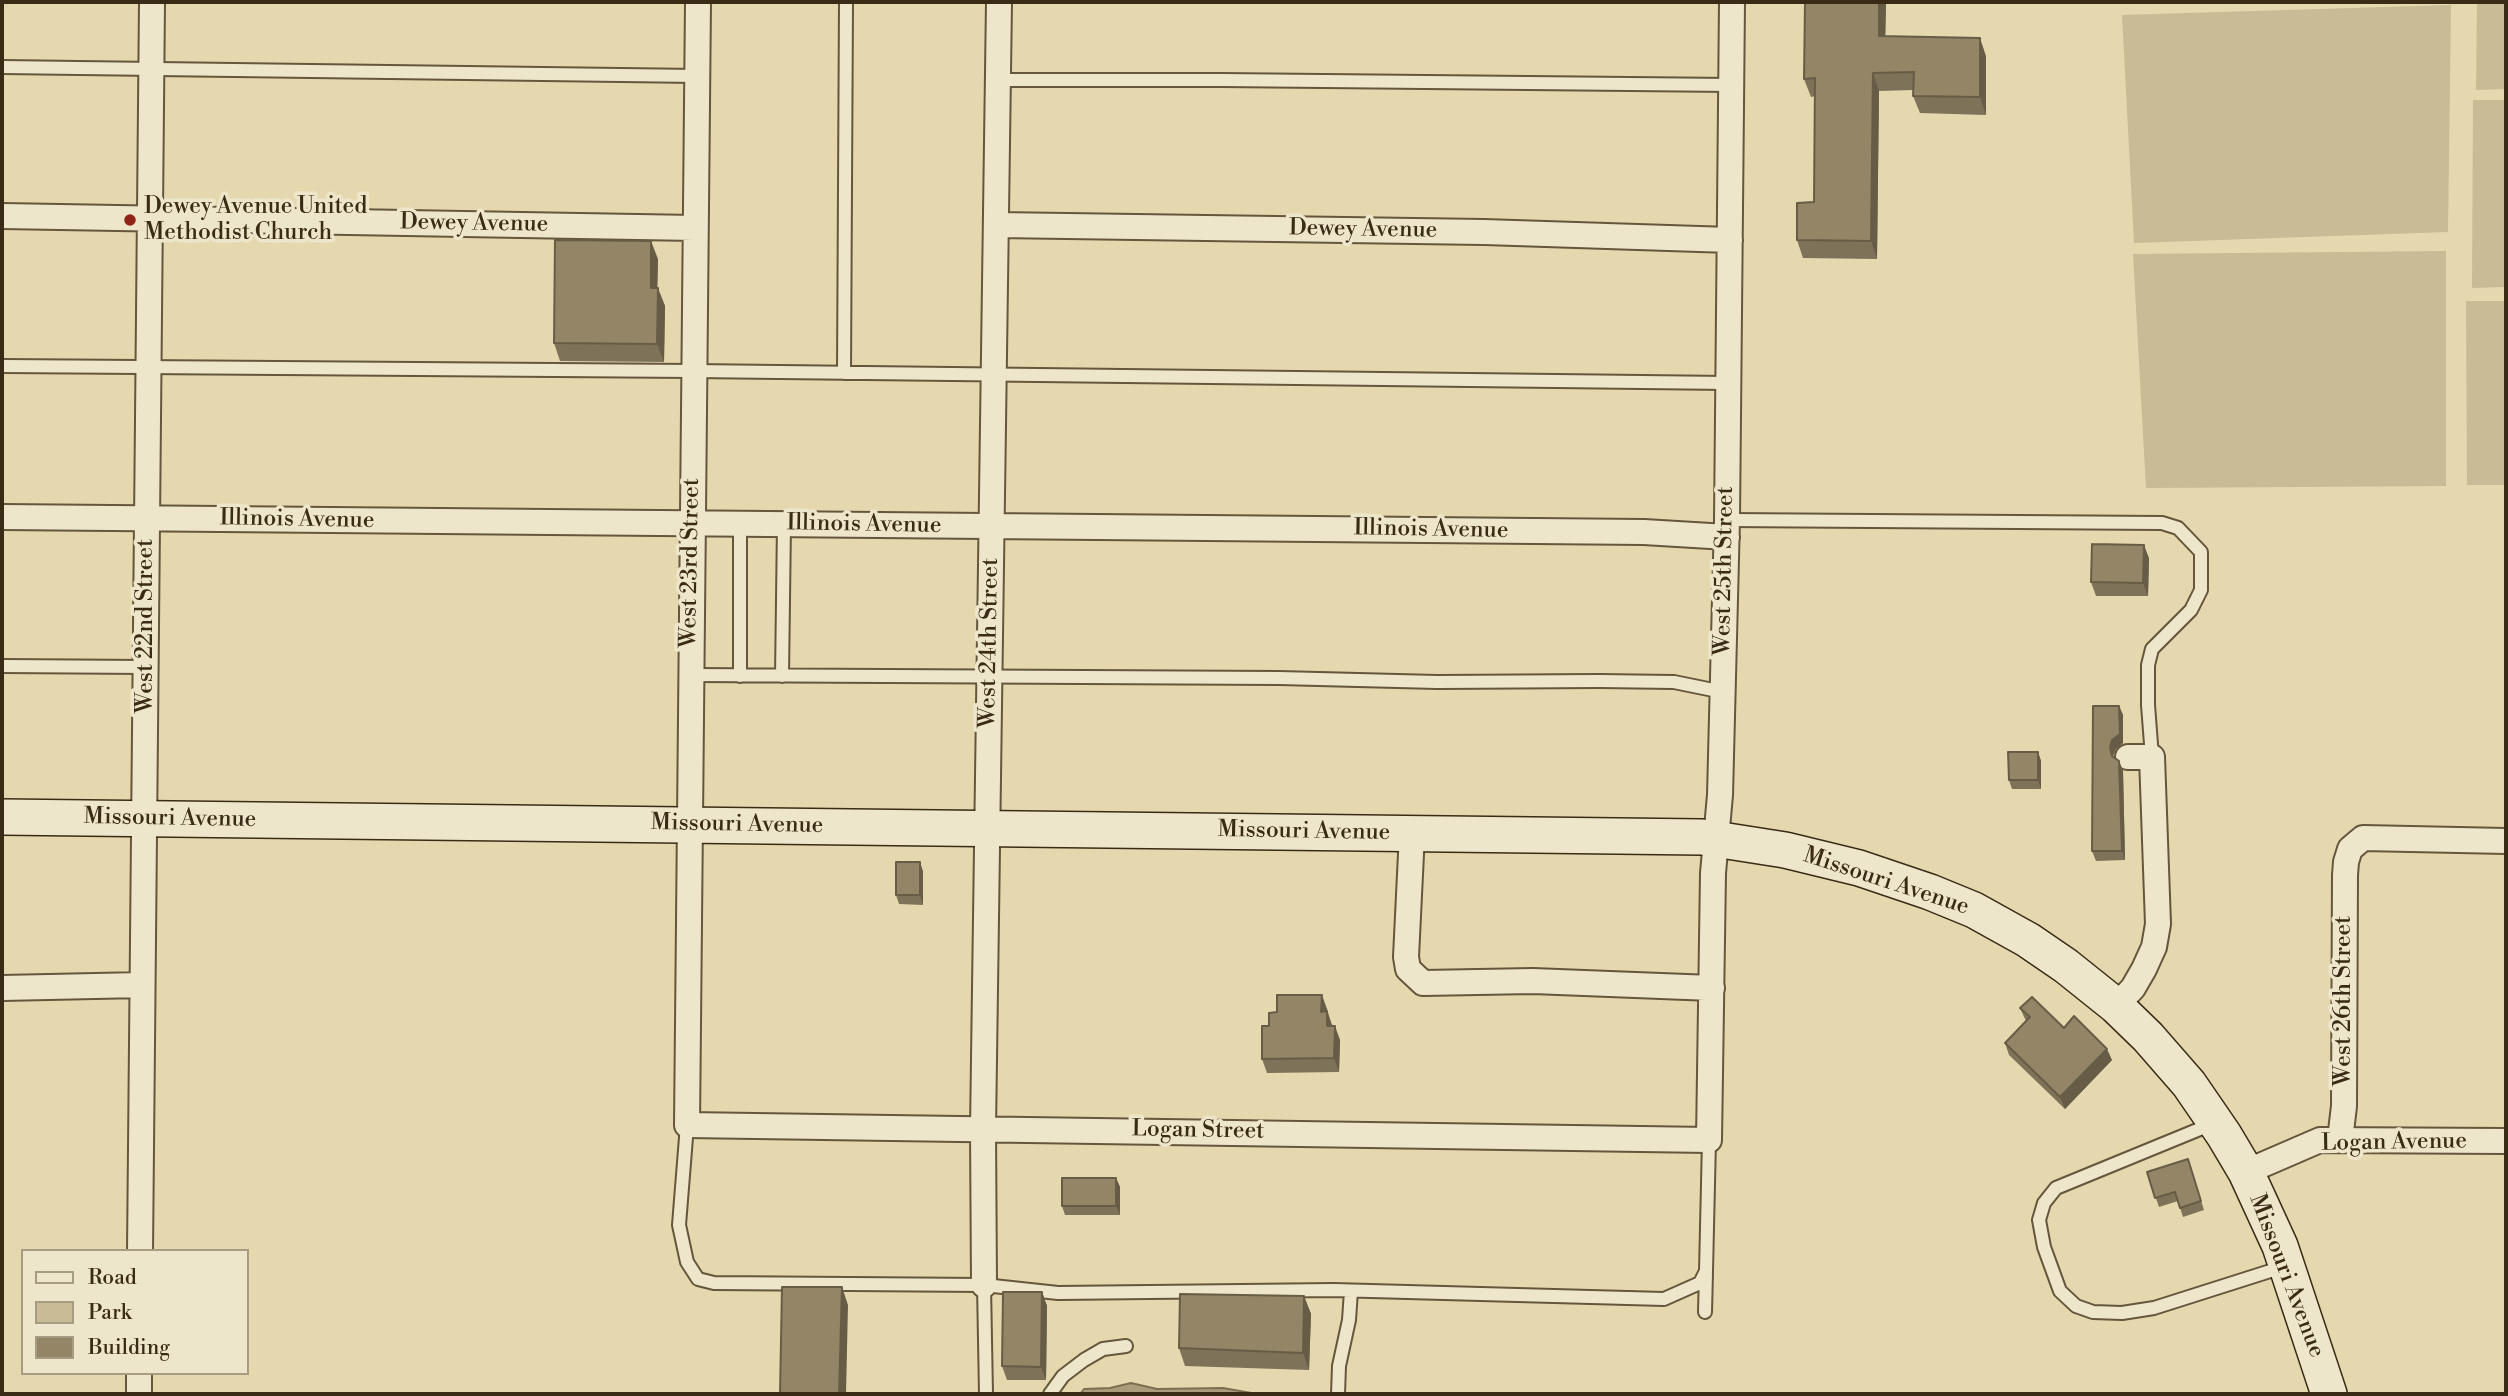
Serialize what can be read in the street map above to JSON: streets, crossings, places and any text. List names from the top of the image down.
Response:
{
  "streets": {
    "street": [
      "Dewey Avenue",
      "Illinois Avenue",
      "West 23rd Street",
      "West 25th Street",
      "West 22nd Street",
      "West 24th Street",
      "Missouri Avenue",
      "West 26th Street",
      "Logan Street",
      "Logan Avenue"
    ]
  },
  "crossings": [
    ["Dewey Avenue", "West 23rd Street"],
    ["Dewey Avenue", "West 25th Street"],
    ["Dewey Avenue", "West 22nd Street"],
    ["Dewey Avenue", "West 24th Street"],
    ["Illinois Avenue", "West 23rd Street"],
    ["Illinois Avenue", "West 25th Street"],
    ["Illinois Avenue", "West 22nd Street"],
    ["Illinois Avenue", "West 24th Street"],
    ["West 23rd Street", "Missouri Avenue"],
    ["West 23rd Street", "Logan Street"],
    ["West 25th Street", "Missouri Avenue"],
    ["West 25th Street", "Logan Street"],
    ["West 22nd Street", "Missouri Avenue"],
    ["West 24th Street", "Missouri Avenue"],
    ["West 24th Street", "Logan Street"],
    ["Missouri Avenue", "Logan Avenue"],
    ["West 26th Street", "Logan Avenue"]
  ],
  "places": ["Dewey Avenue United Methodist Church"],
  "legend": ["Road", "Park", "Building"]
}
